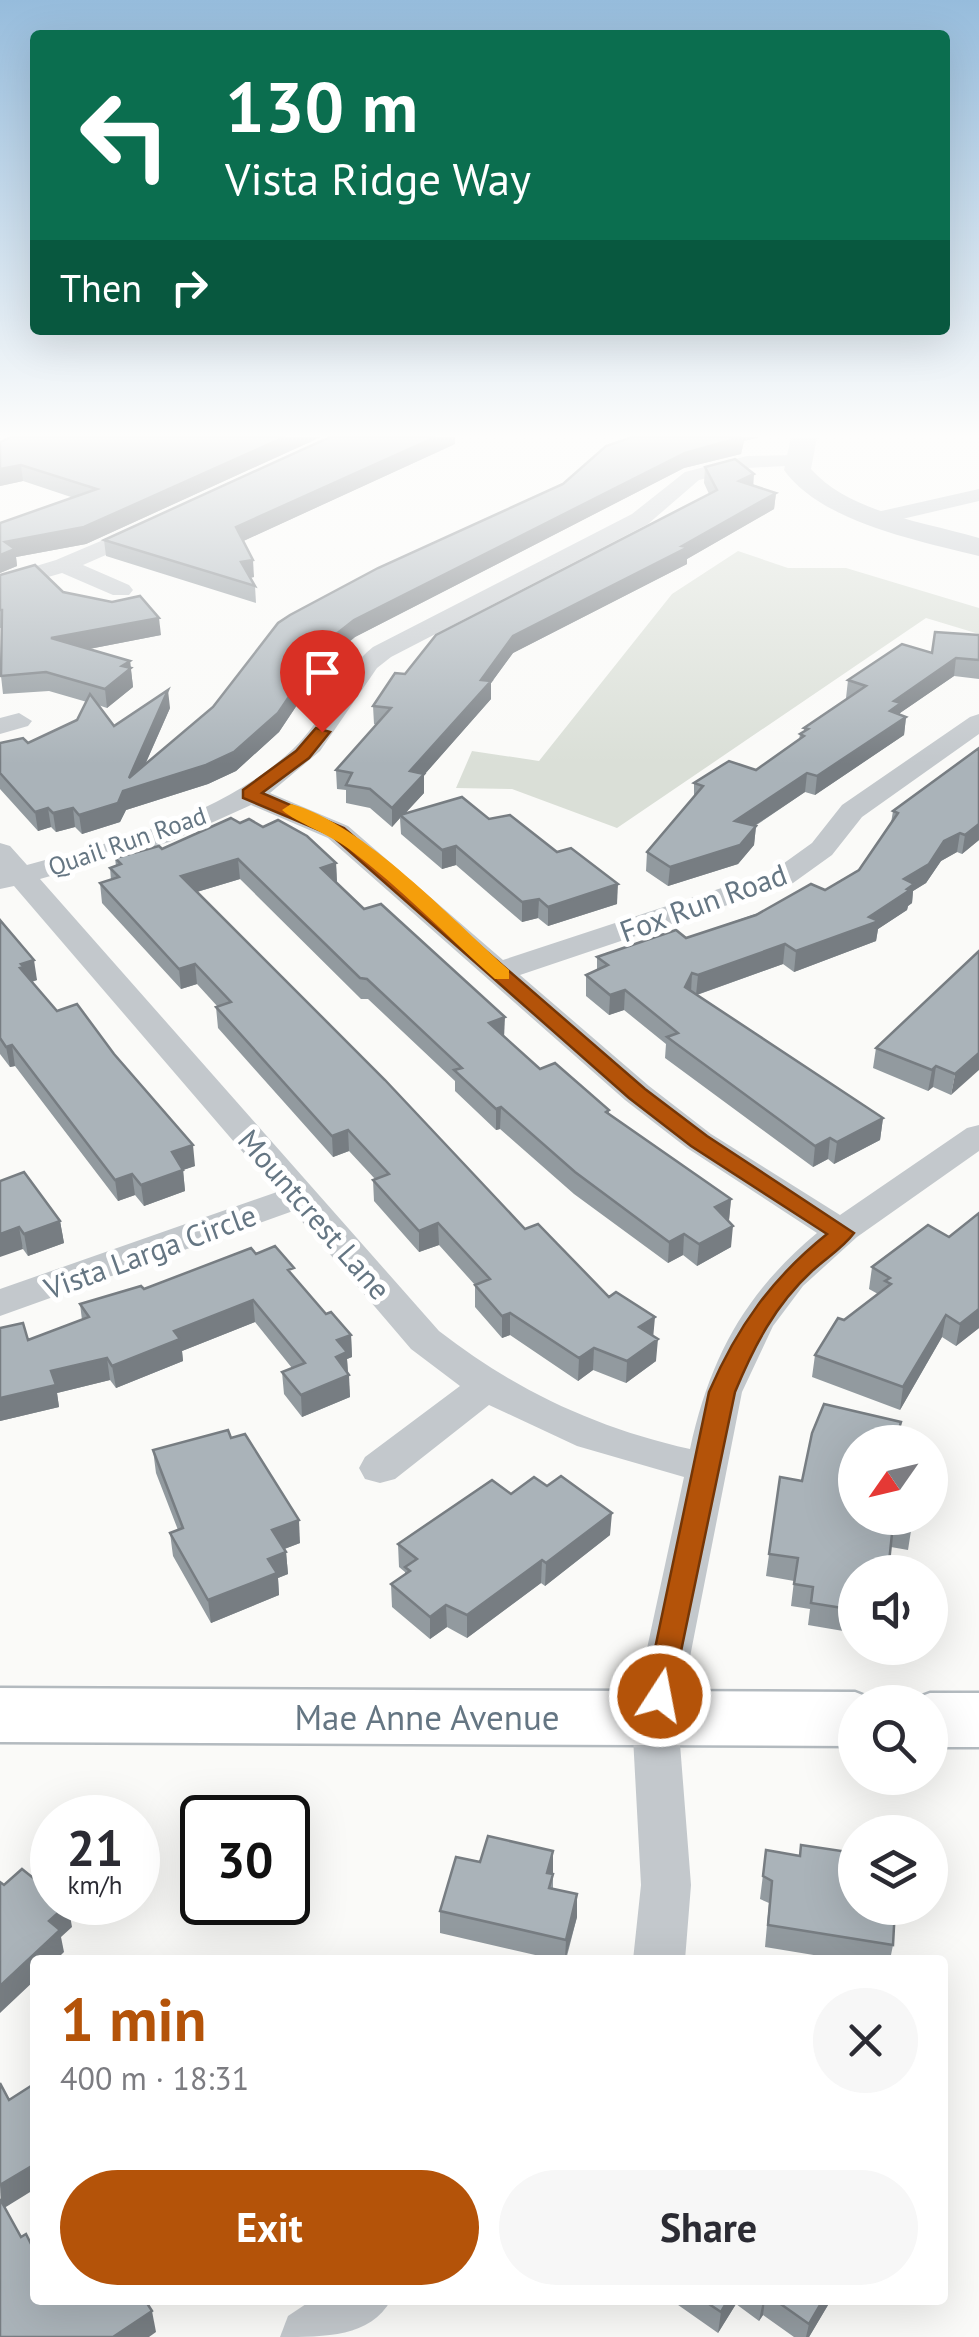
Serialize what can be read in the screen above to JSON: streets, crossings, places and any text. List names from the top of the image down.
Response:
{
  "streets": {
    "main road": ["Mae Anne Avenue"],
    "street": [
      "Quail Run Road",
      "Fox Run Road",
      "Mountcrest Lane",
      "Vista Larga Circle"
    ]
  },
  "crossings": [
    ["Quail Run Road", "Mountcrest Lane"],
    ["Mountcrest Lane", "Vista Larga Circle"]
  ],
  "north": "bottom left",
  "page": {
    "turn": ["130 m", "Vista Ridge Way"],
    "then": "Then",
    "speed": "21 km/h",
    "limit": "30",
    "heading": ["1 min", "400 m · 18:31"],
    "buttons": ["Exit", "Share"]
  }
}
